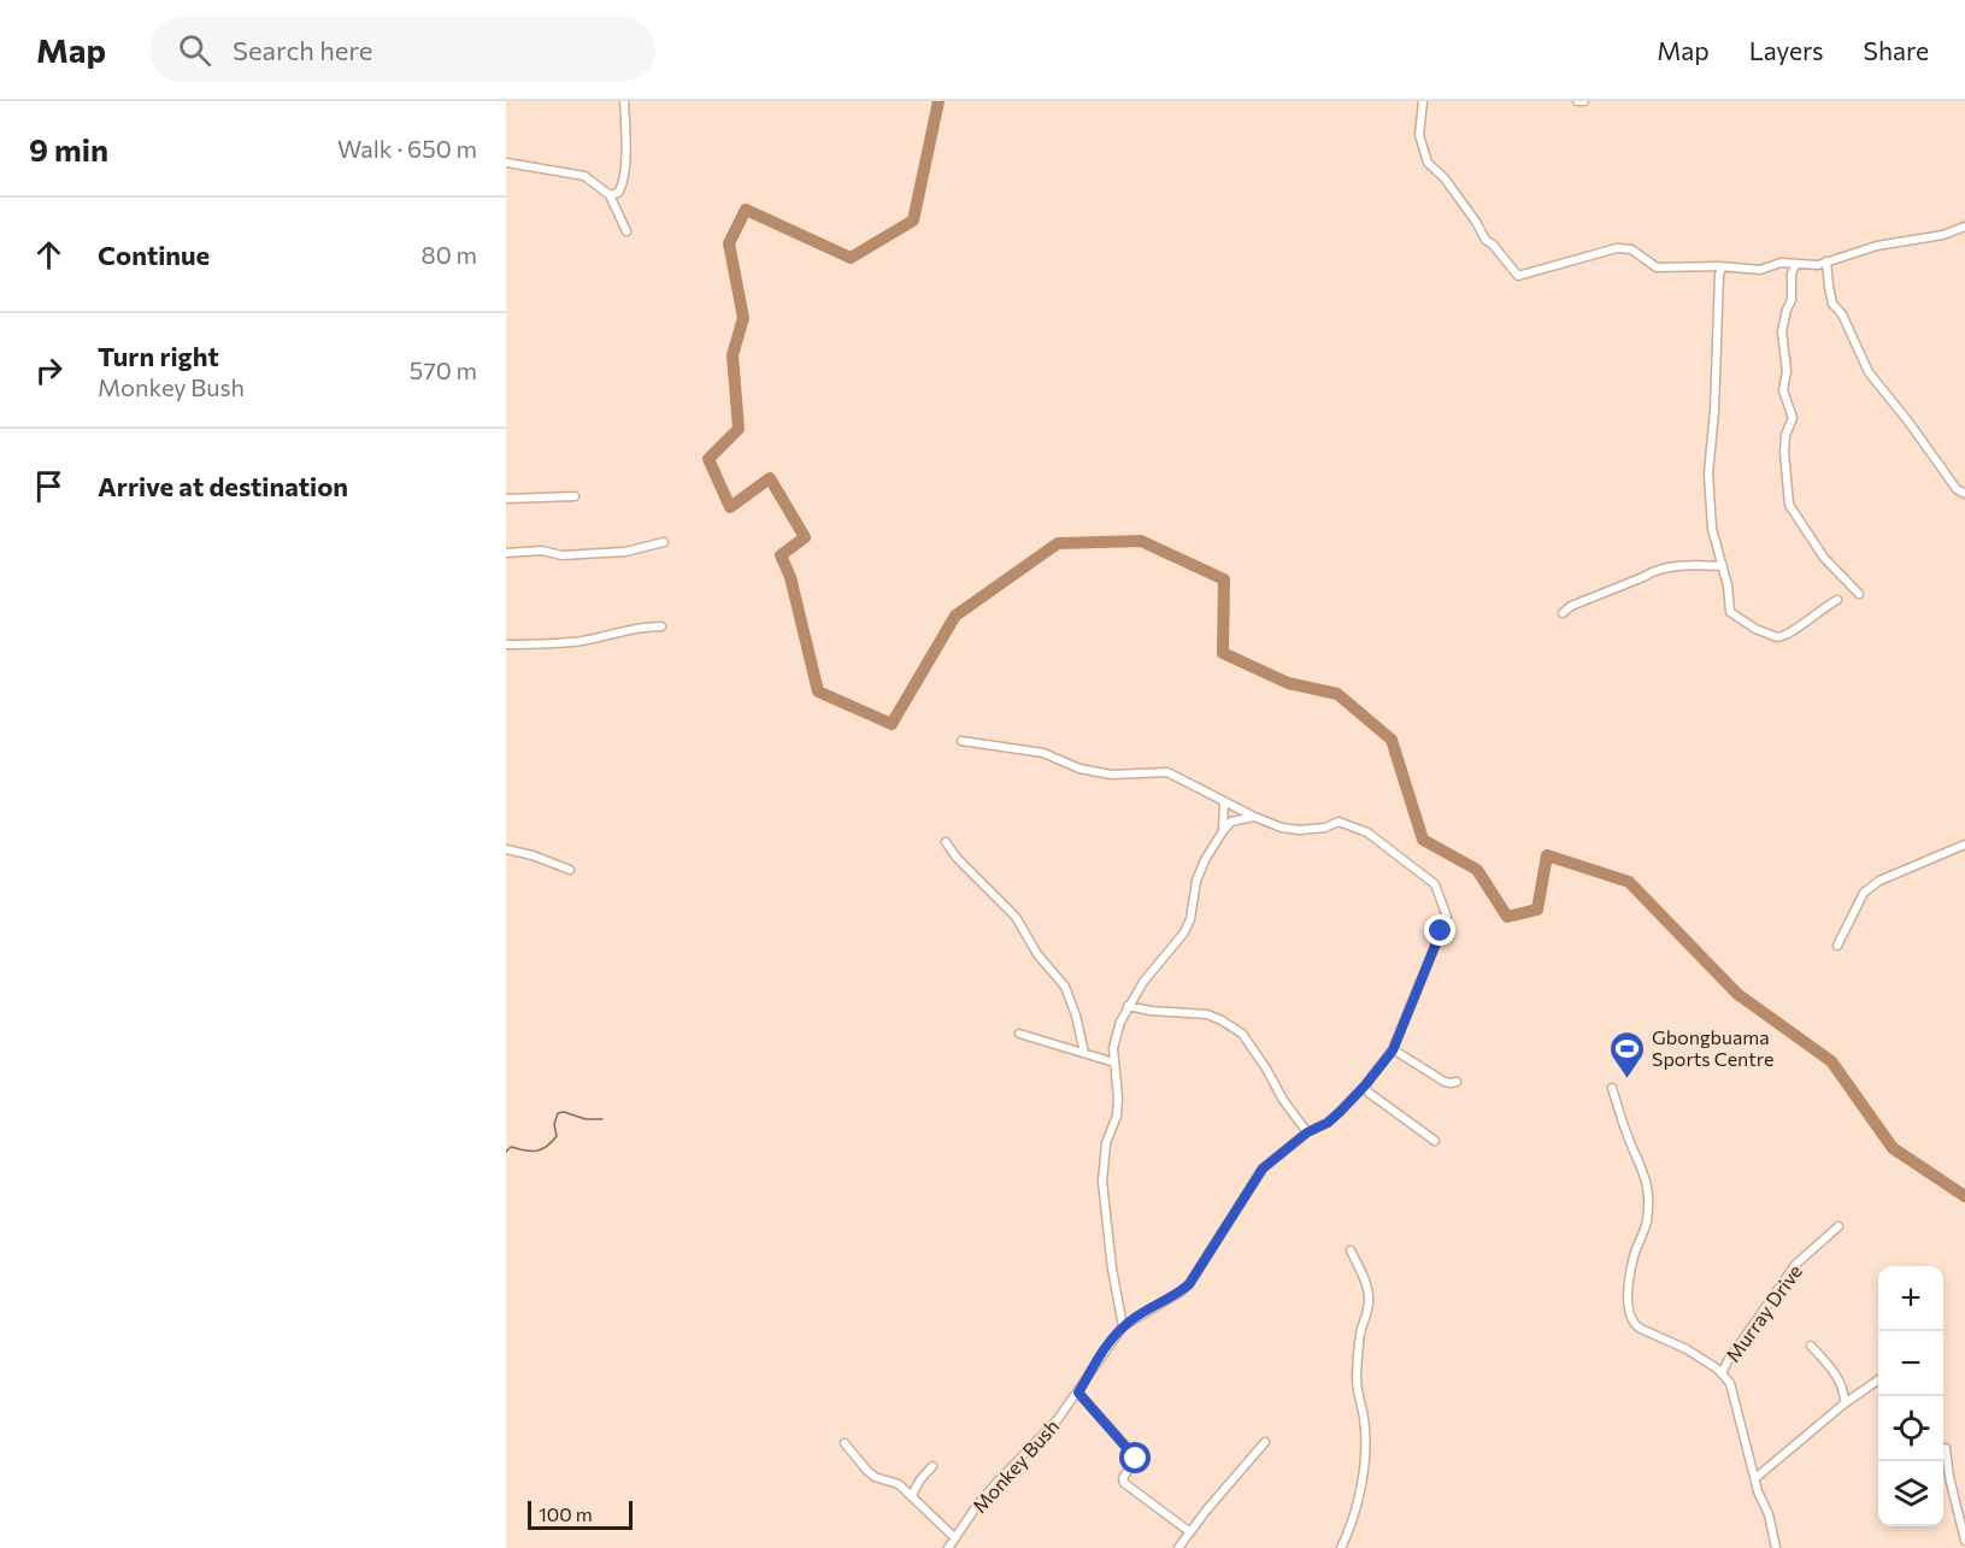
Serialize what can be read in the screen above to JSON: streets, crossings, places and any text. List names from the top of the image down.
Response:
{
  "streets": {
    "street": ["Murray Drive", "Monkey Bush"]
  },
  "places": {
    "sports": ["Gbongbuama Sports Centre"]
  },
  "scale_bar": "100 m",
  "page": {
    "header": "Map",
    "search": "Search here",
    "nav": ["Map", "Layers", "Share"],
    "heading": ["9 min", "Walk · 650 m"],
    "list": [
      ["Continue", "80 m"],
      ["Turn right", "Monkey Bush", "570 m"],
      "Arrive at destination"
    ],
    "map_buttons": ["+", "−"],
    "scale": "100 m"
  }
}
